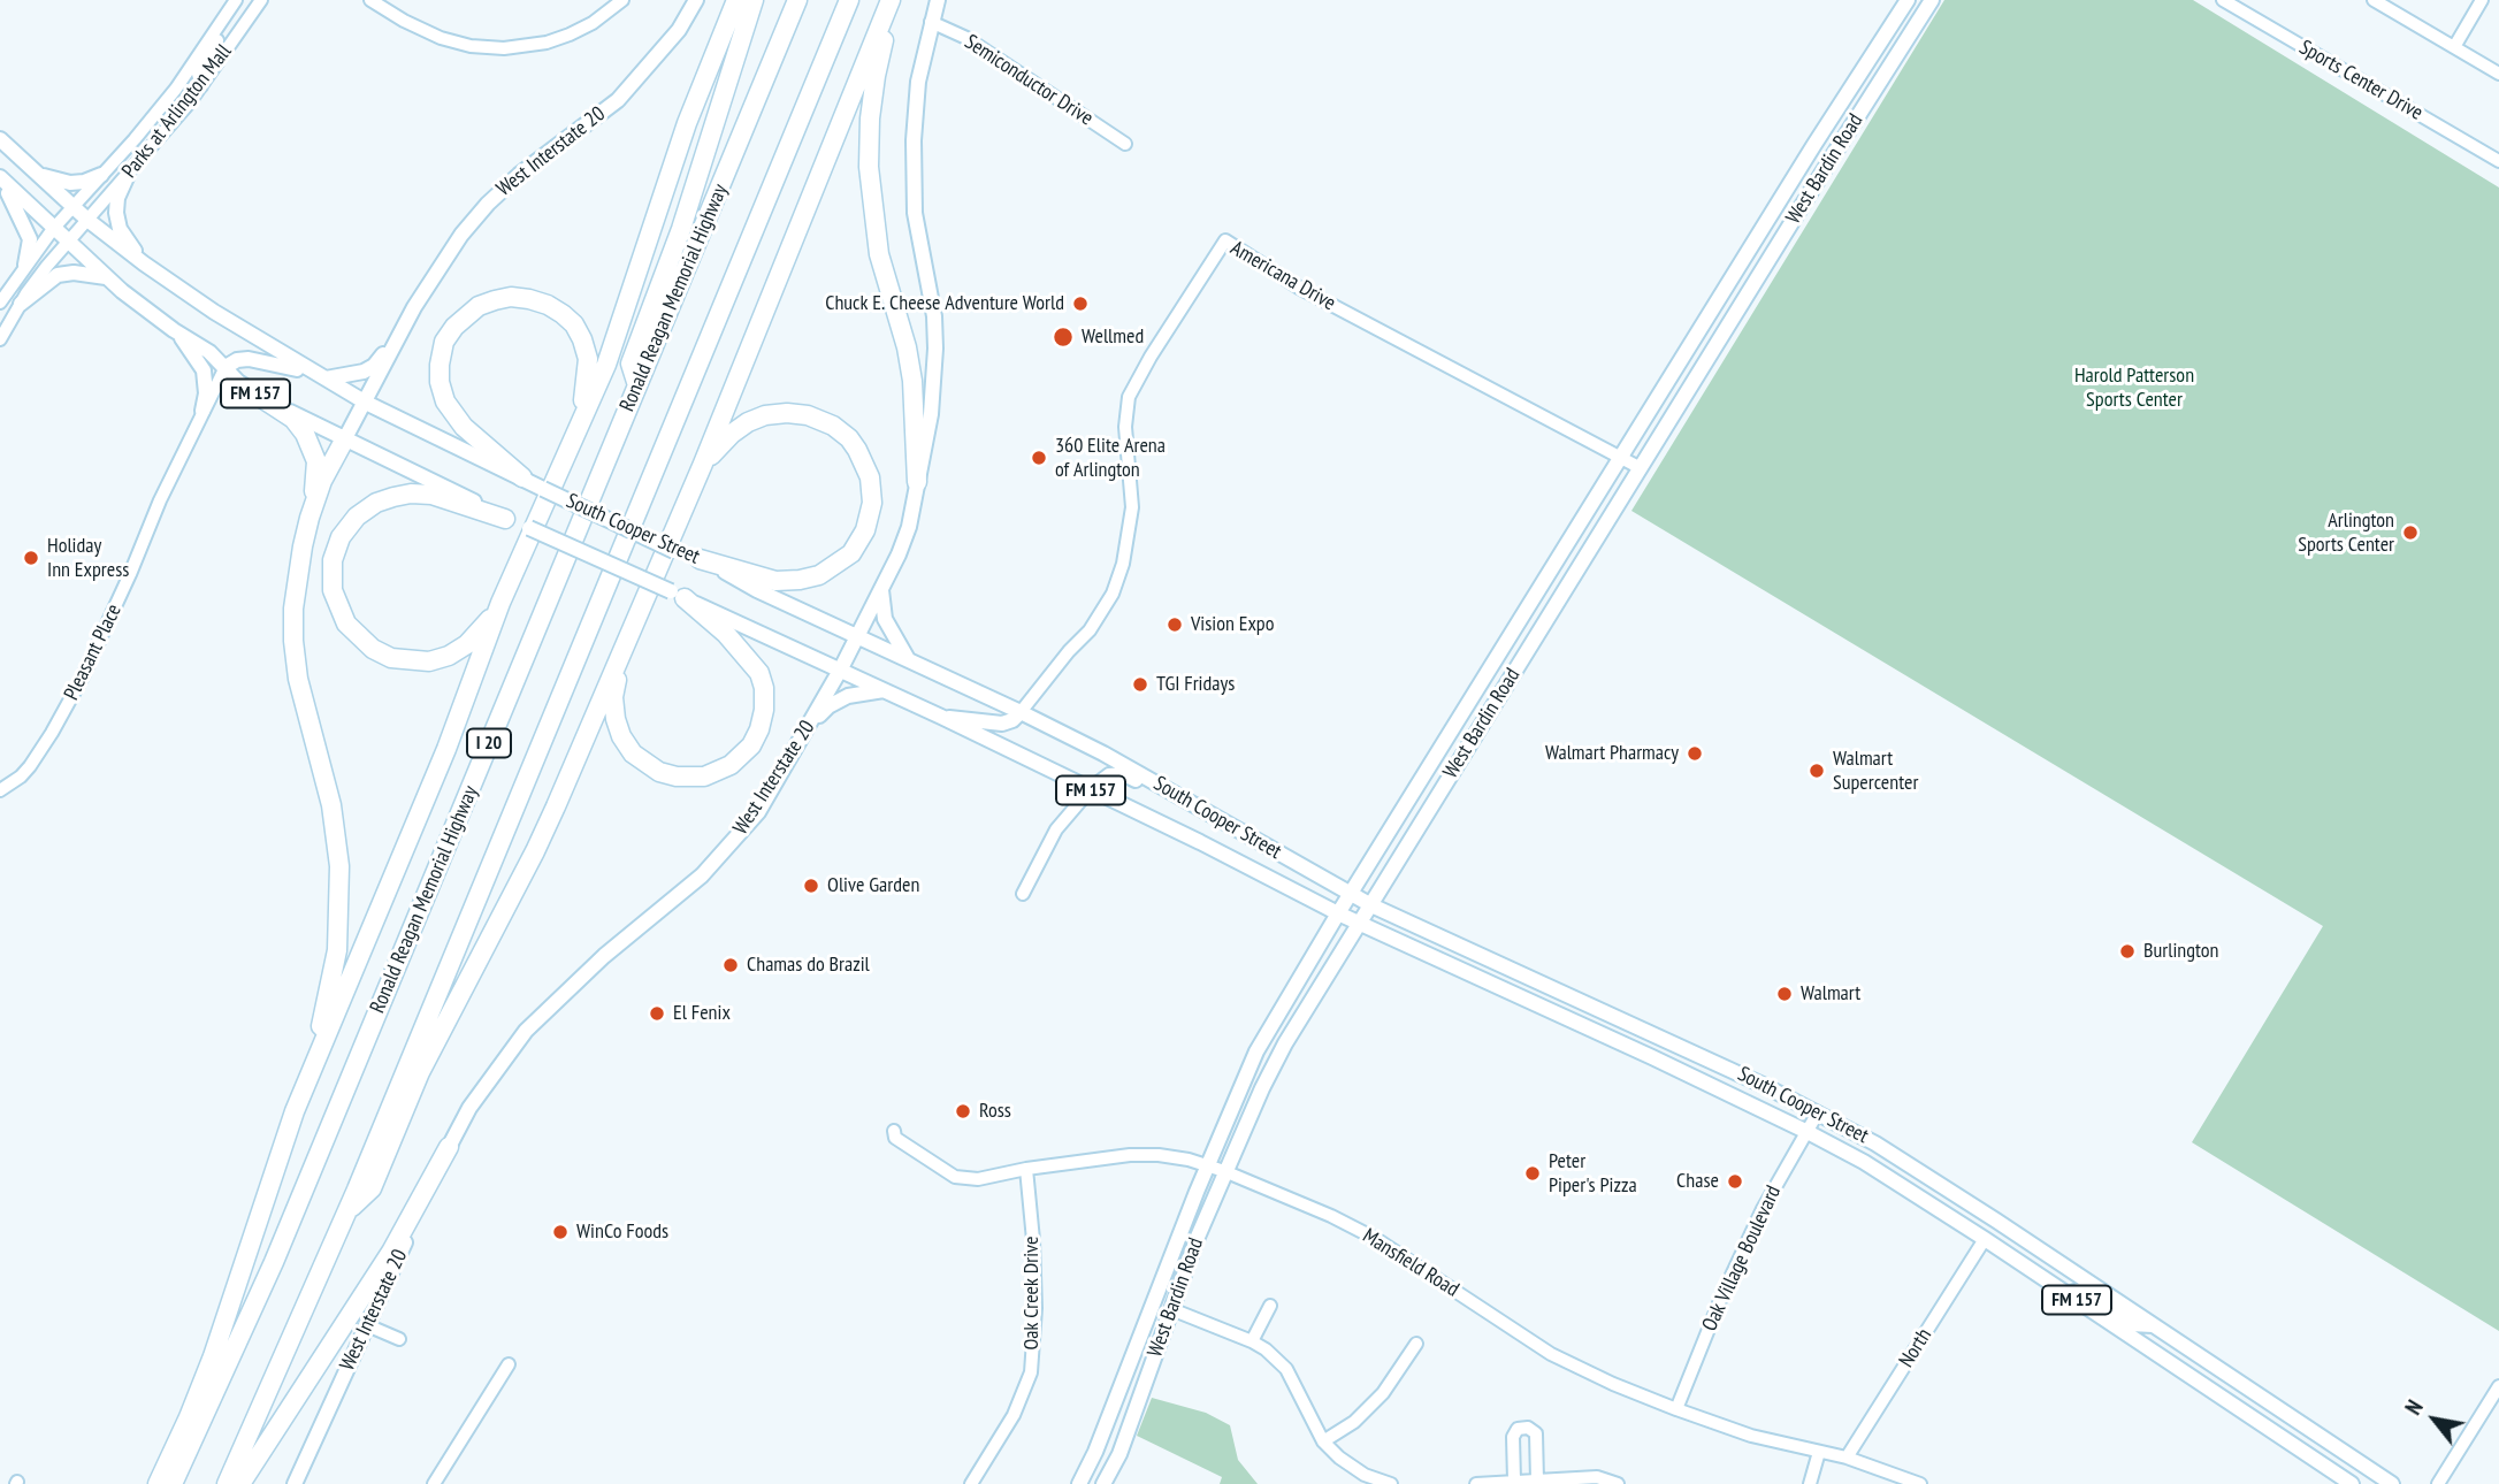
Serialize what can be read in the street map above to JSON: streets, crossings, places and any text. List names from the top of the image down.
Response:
{
  "streets": {
    "highway": ["Ronald Reagan Memorial Highway", "I 20"],
    "main road": [
      "West Interstate 20",
      "West Bardin Road",
      "FM 157",
      "South Cooper Street"
    ],
    "street": [
      "Semiconductor Drive",
      "Sports Center Drive",
      "Parks at Arlington Mall",
      "Americana Drive",
      "Pleasant Place",
      "Oak Village Boulevard",
      "Mansfield Road",
      "Oak Creek Drive",
      "North"
    ]
  },
  "crossings": [
    ["Semiconductor Drive", "West Interstate 20"],
    ["Parks at Arlington Mall", "South Cooper Street"],
    ["West Interstate 20", "South Cooper Street"],
    ["West Bardin Road", "Americana Drive"],
    ["West Bardin Road", "South Cooper Street"],
    ["West Bardin Road", "Mansfield Road"],
    ["Americana Drive", "South Cooper Street"],
    ["South Cooper Street", "Pleasant Place"],
    ["South Cooper Street", "Oak Village Boulevard"],
    ["South Cooper Street", "North"],
    ["Oak Village Boulevard", "Mansfield Road"],
    ["Mansfield Road", "Oak Creek Drive"],
    ["Mansfield Road", "North"]
  ],
  "parks": ["Harold Patterson Sports Center"],
  "places": [
    "Chuck E. Cheese Adventure World",
    "Wellmed",
    "360 Elite Arena of Arlington",
    "Arlington Sports Center",
    "Holiday Inn Express",
    "Vision Expo",
    "TGI Fridays",
    "Walmart Pharmacy",
    "Walmart Supercenter",
    "Olive Garden",
    "Burlington",
    "Chamas do Brazil",
    "Walmart",
    "El Fenix",
    "Ross",
    "Peter Piper's Pizza",
    "Chase",
    "WinCo Foods"
  ],
  "north": "top left"
}
